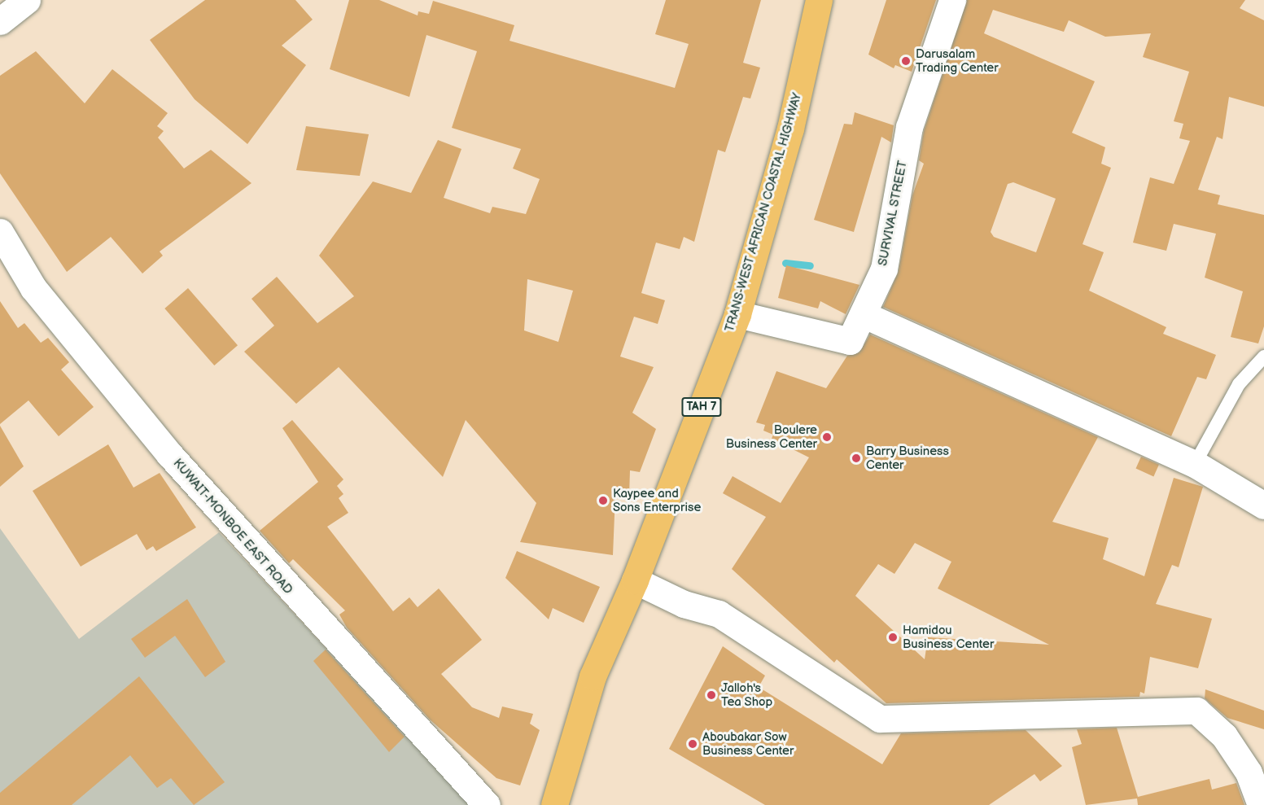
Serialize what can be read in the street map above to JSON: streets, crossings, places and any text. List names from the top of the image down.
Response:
{
  "streets": {
    "highway": ["TRANS-WEST AFRICAN COASTAL HIGHWAY", "TAH 7"],
    "street": ["SURVIVAL STREET", "KUWAIT-MONBOE EAST ROAD"]
  },
  "crossings": [
    ["TRANS-WEST AFRICAN COASTAL HIGHWAY", "SURVIVAL STREET"]
  ],
  "places": [
    "Darusalam Trading Center",
    "Boulere Business Center",
    "Barry Business Center",
    "Kaypee and Sons Enterprise",
    "Hamidou Business Center",
    "Jalloh's Tea Shop",
    "Aboubakar Sow Business Center"
  ]
}
